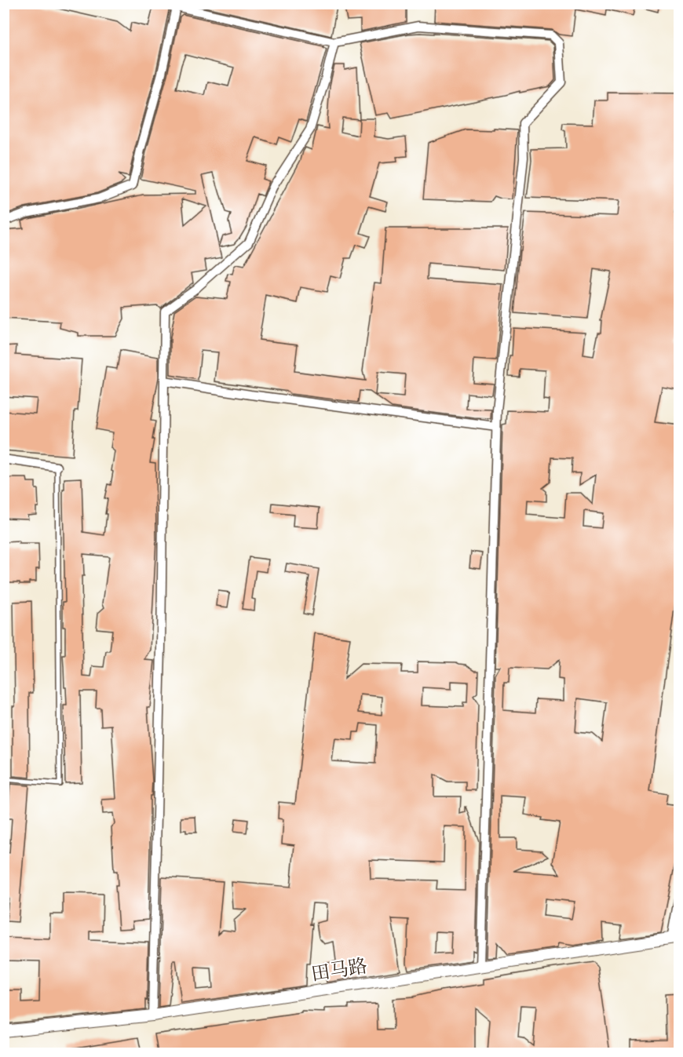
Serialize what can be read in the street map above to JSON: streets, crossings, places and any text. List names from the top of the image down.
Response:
{
  "streets": {
    "street": ["田马路"]
  }
}
